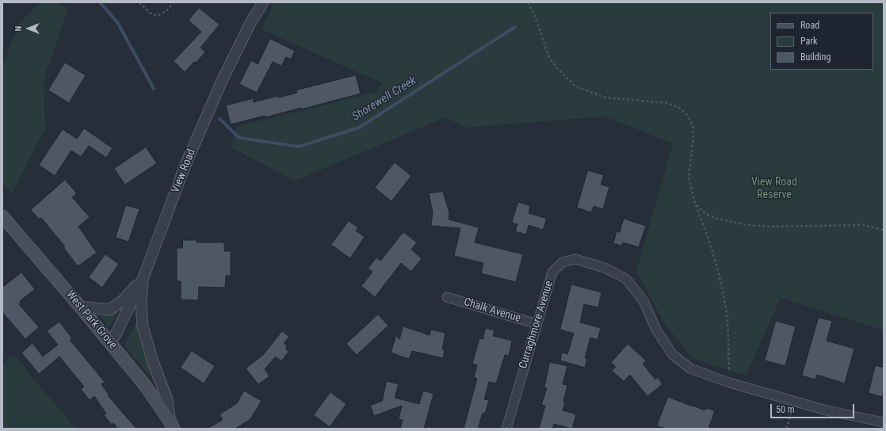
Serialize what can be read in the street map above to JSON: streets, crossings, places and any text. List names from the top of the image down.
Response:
{
  "streets": {
    "main road": ["West Park Grove"],
    "street": ["View Road", "Chalk Avenue", "Curraghmore Avenue"]
  },
  "crossings": [
    ["View Road", "West Park Grove"],
    ["Chalk Avenue", "Curraghmore Avenue"]
  ],
  "water": ["Shorewell Creek"],
  "parks": ["View Road Reserve"],
  "legend": ["Road", "Park", "Building"],
  "scale_bar": "50 m",
  "north": "left"
}
